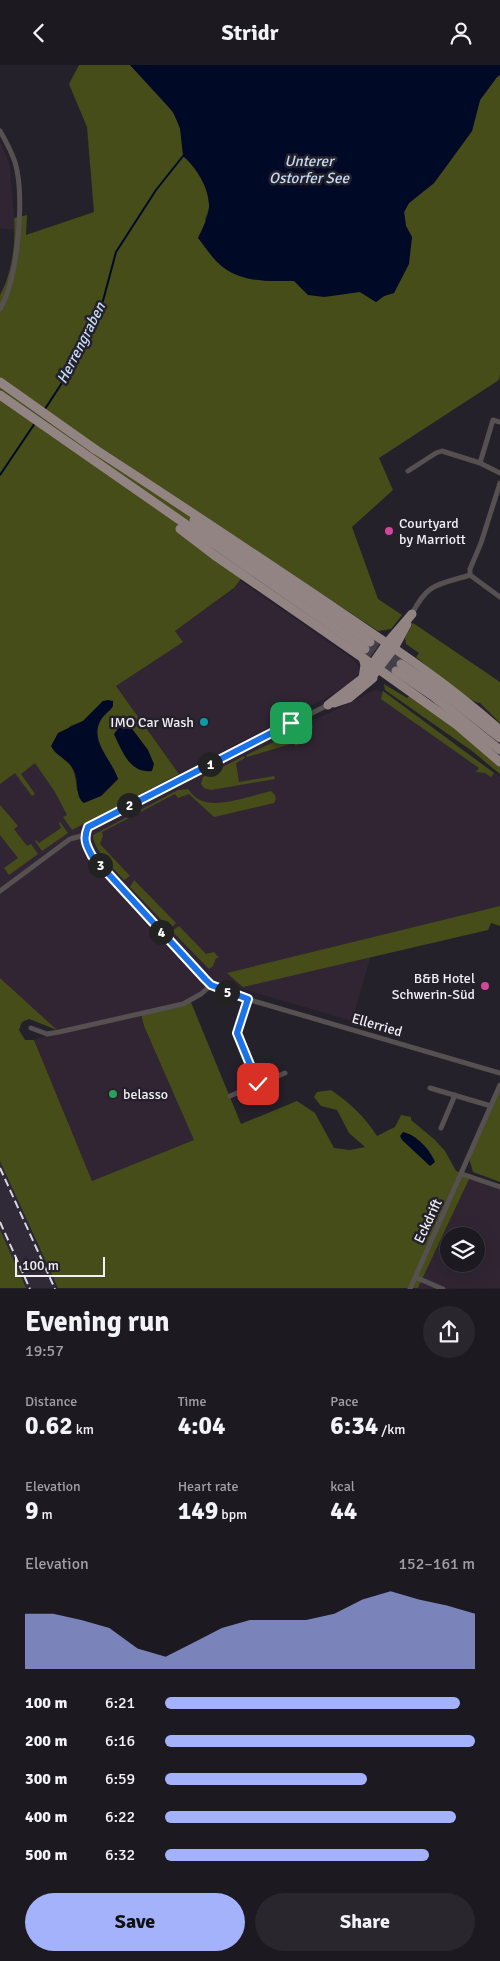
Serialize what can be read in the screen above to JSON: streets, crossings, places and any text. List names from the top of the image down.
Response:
{
  "streets": {
    "street": ["Ellerried", "Eckdrift"]
  },
  "water": ["Unterer Ostorfer See", "Herrengraben"],
  "places": [
    "Courtyard by Marriott",
    "IMO Car Wash",
    "B&B Hotel Schwerin-Süd",
    "belasso"
  ],
  "scale_bar": "100 m",
  "page": {
    "header": "Stridr",
    "pins": [
      "1",
      "2",
      "3",
      "4",
      "5"
    ],
    "scale": "100 m",
    "heading": ["Evening run", "19:57"],
    "stats": [
      ["Distance", "0.62 km"],
      ["Time", "4:04"],
      ["Pace", "6:34 /km"],
      ["Elevation", "9 m"],
      ["Heart rate", "149 bpm"],
      ["kcal", "44"]
    ],
    "chart": ["Elevation", "152–161 m"],
    "list": [
      {
        "name": "100 m",
        "note": "6:21"
      },
      {
        "name": "200 m",
        "note": "6:16"
      },
      {
        "name": "300 m",
        "note": "6:59"
      },
      {
        "name": "400 m",
        "note": "6:22"
      },
      {
        "name": "500 m",
        "note": "6:32"
      }
    ],
    "buttons": ["Save", "Share"]
  }
}
